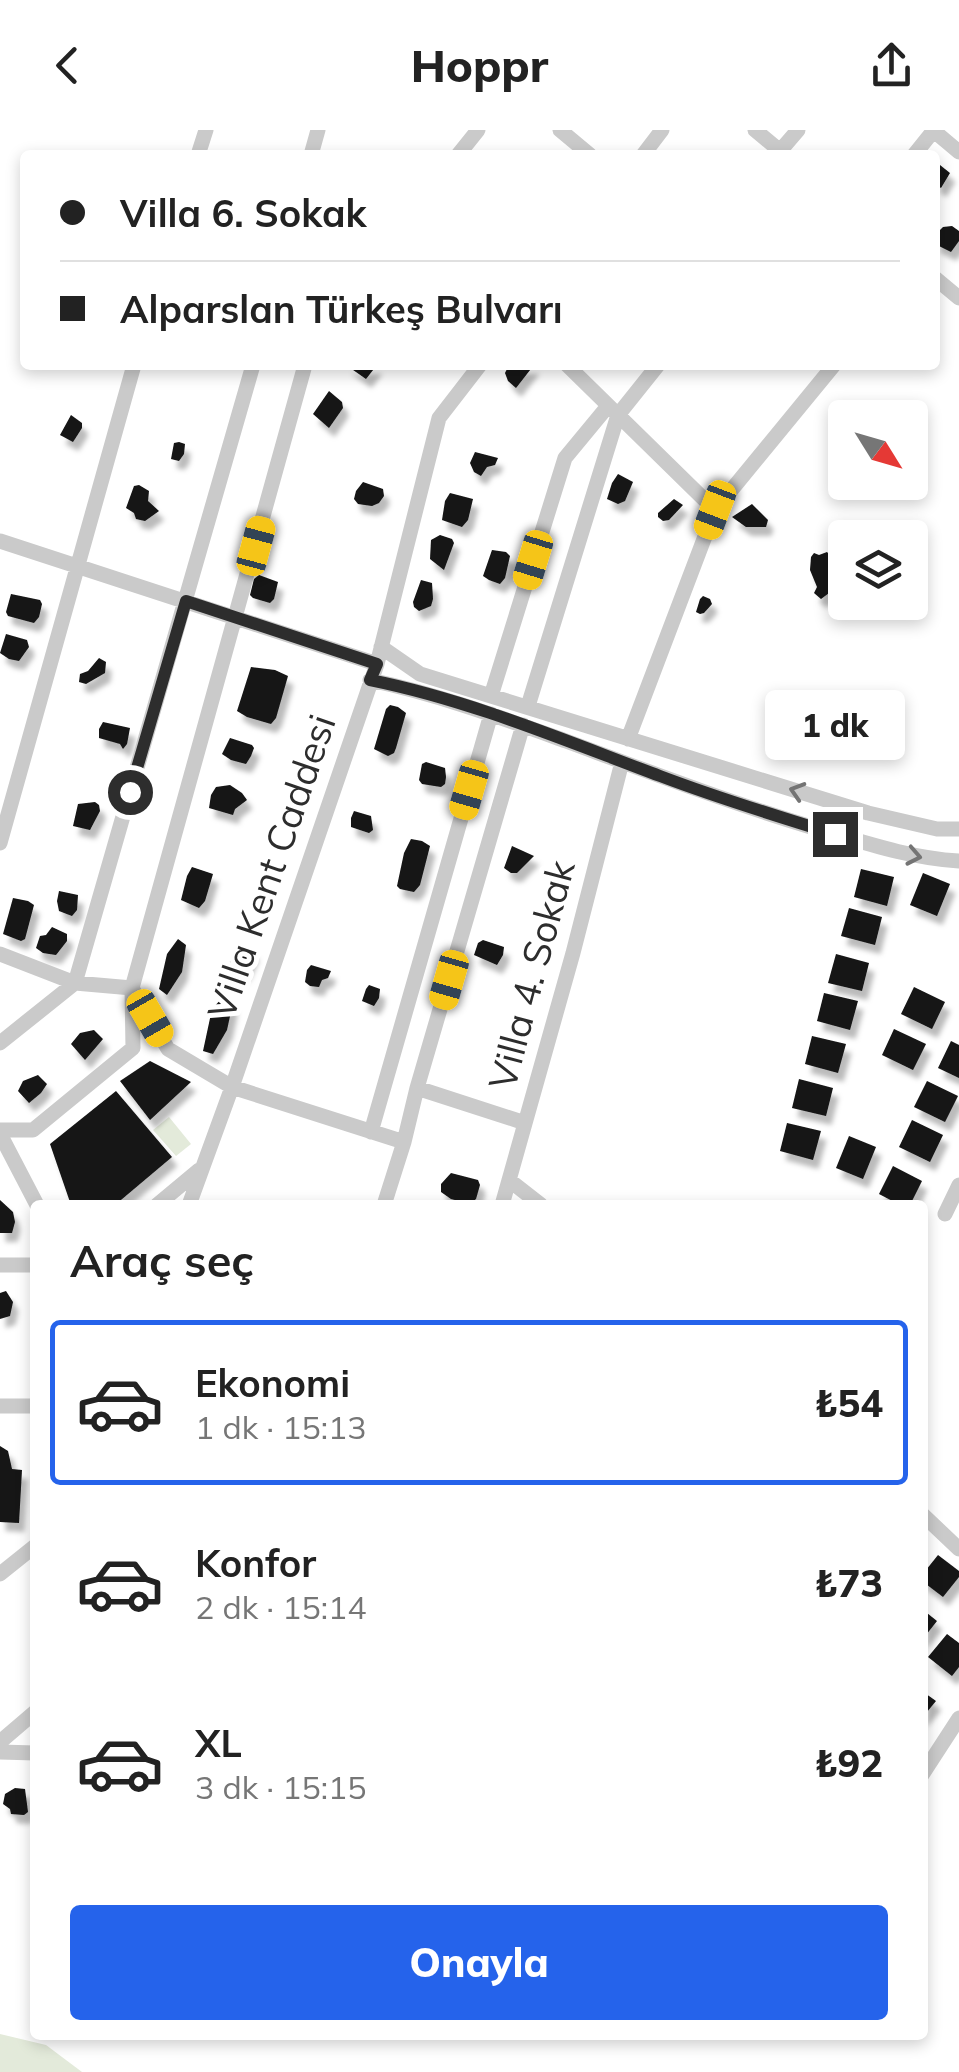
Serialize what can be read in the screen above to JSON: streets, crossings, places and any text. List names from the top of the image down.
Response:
{
  "streets": {
    "street": ["Villa Kent Caddesi", "Villa 4. Sokak"]
  },
  "north": "bottom right",
  "page": {
    "header": "Hoppr",
    "banner": ["Villa 6. Sokak", "Alparslan Türkeş Bulvarı"],
    "bubble": "1 dk",
    "heading": "Araç seç",
    "list": [
      {
        "name": "Ekonomi",
        "note": "1 dk · 15:13",
        "value": "₺54"
      },
      {
        "name": "Konfor",
        "note": "2 dk · 15:14",
        "value": "₺73"
      },
      {
        "name": "XL",
        "note": "3 dk · 15:15",
        "value": "₺92"
      }
    ],
    "buttons": "Onayla"
  }
}
